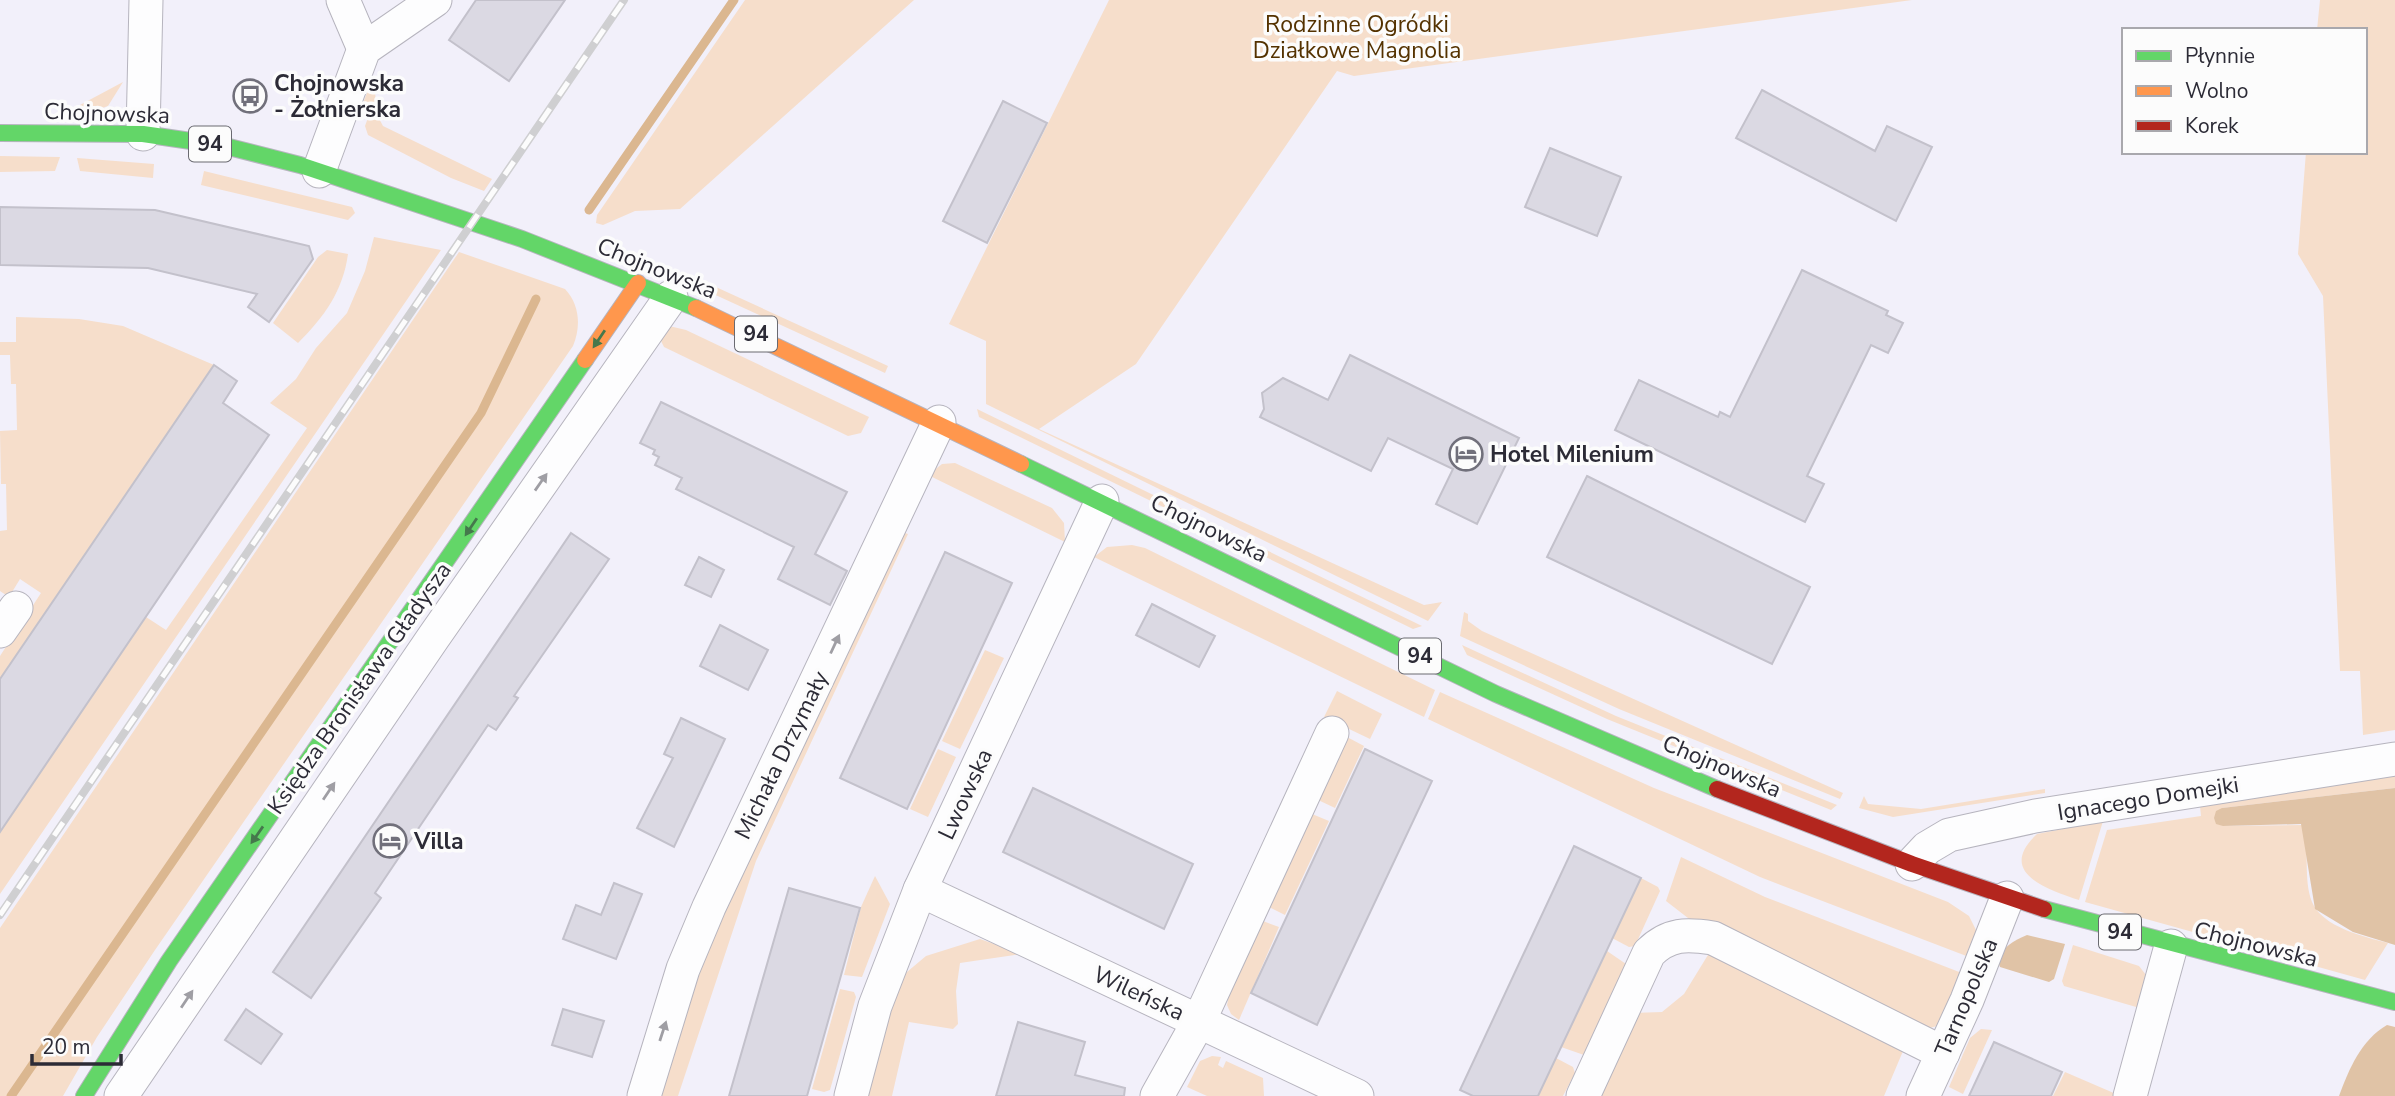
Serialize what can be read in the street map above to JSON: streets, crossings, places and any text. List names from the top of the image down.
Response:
{
  "streets": {
    "main road": ["Chojnowska", "94", "Księdza Bronisława Gładysza"],
    "street": [
      "Michała Drzymały",
      "Lwowska",
      "Ignacego Domejki",
      "Wileńska",
      "Tarnopolska"
    ]
  },
  "crossings": [
    ["Chojnowska", "Księdza Bronisława Gładysza"],
    ["Chojnowska", "Michała Drzymały"],
    ["Chojnowska", "Lwowska"],
    ["Chojnowska", "Ignacego Domejki"],
    ["Chojnowska", "Tarnopolska"],
    ["Lwowska", "Wileńska"]
  ],
  "one_way": ["Michała Drzymały"],
  "parks": ["Rodzinne Ogródki Działkowe Magnolia"],
  "places": {
    "bus stop": ["Chojnowska - Żołnierska"],
    "hotel": ["Hotel Milenium", "Villa"]
  },
  "legend": ["Płynnie", "Wolno", "Korek"],
  "scale_bar": "20 m"
}
